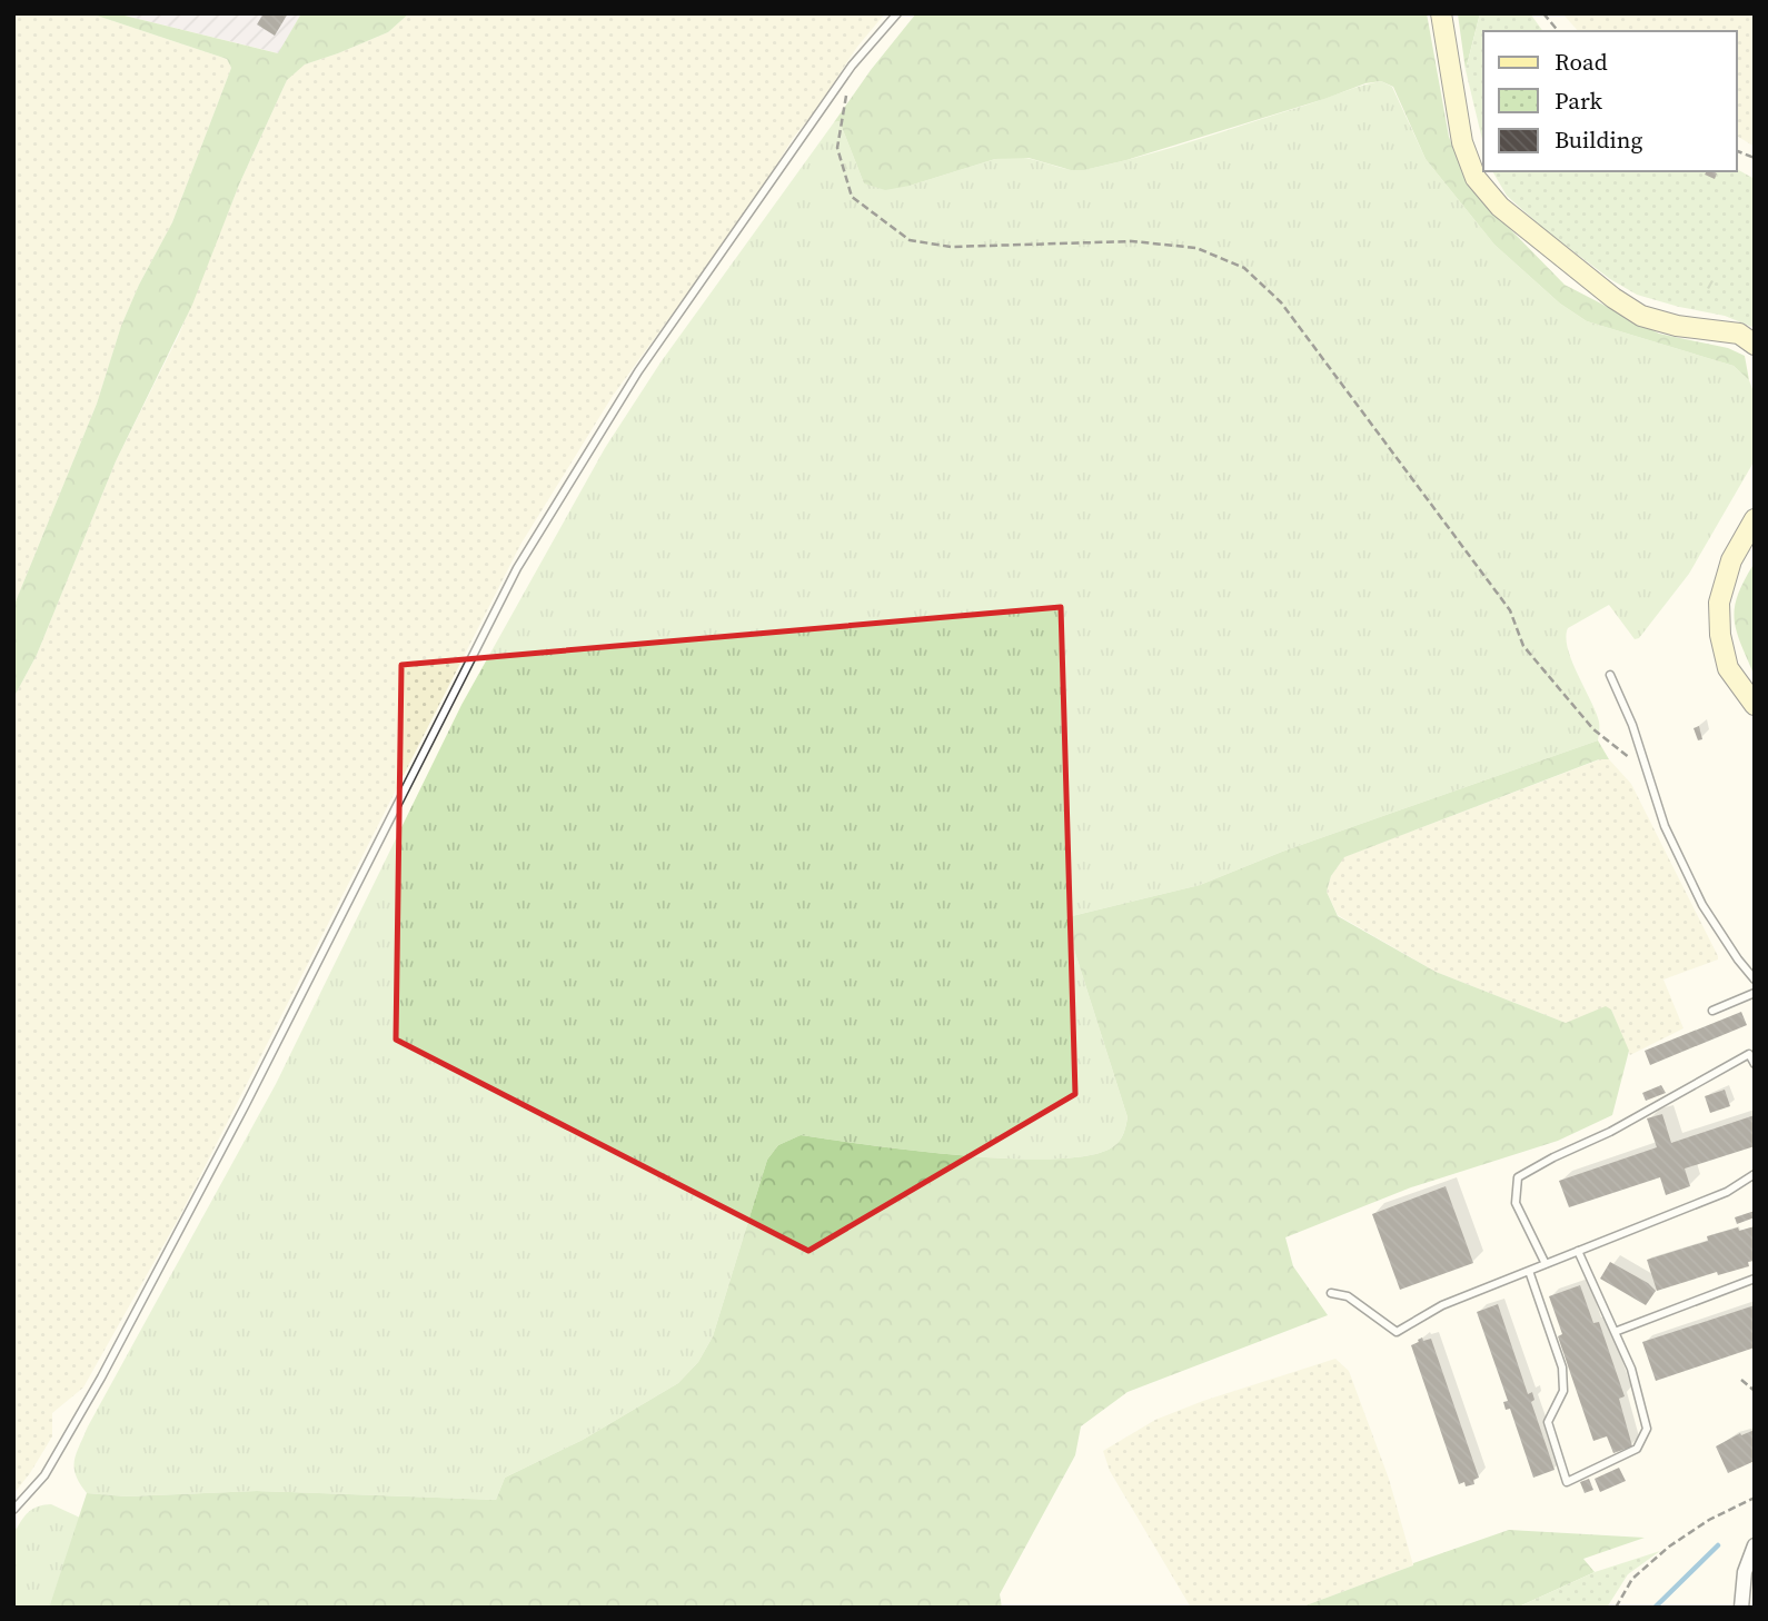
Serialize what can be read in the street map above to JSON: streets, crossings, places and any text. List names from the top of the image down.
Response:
{
  "legend": ["Road", "Park", "Building"]
}
